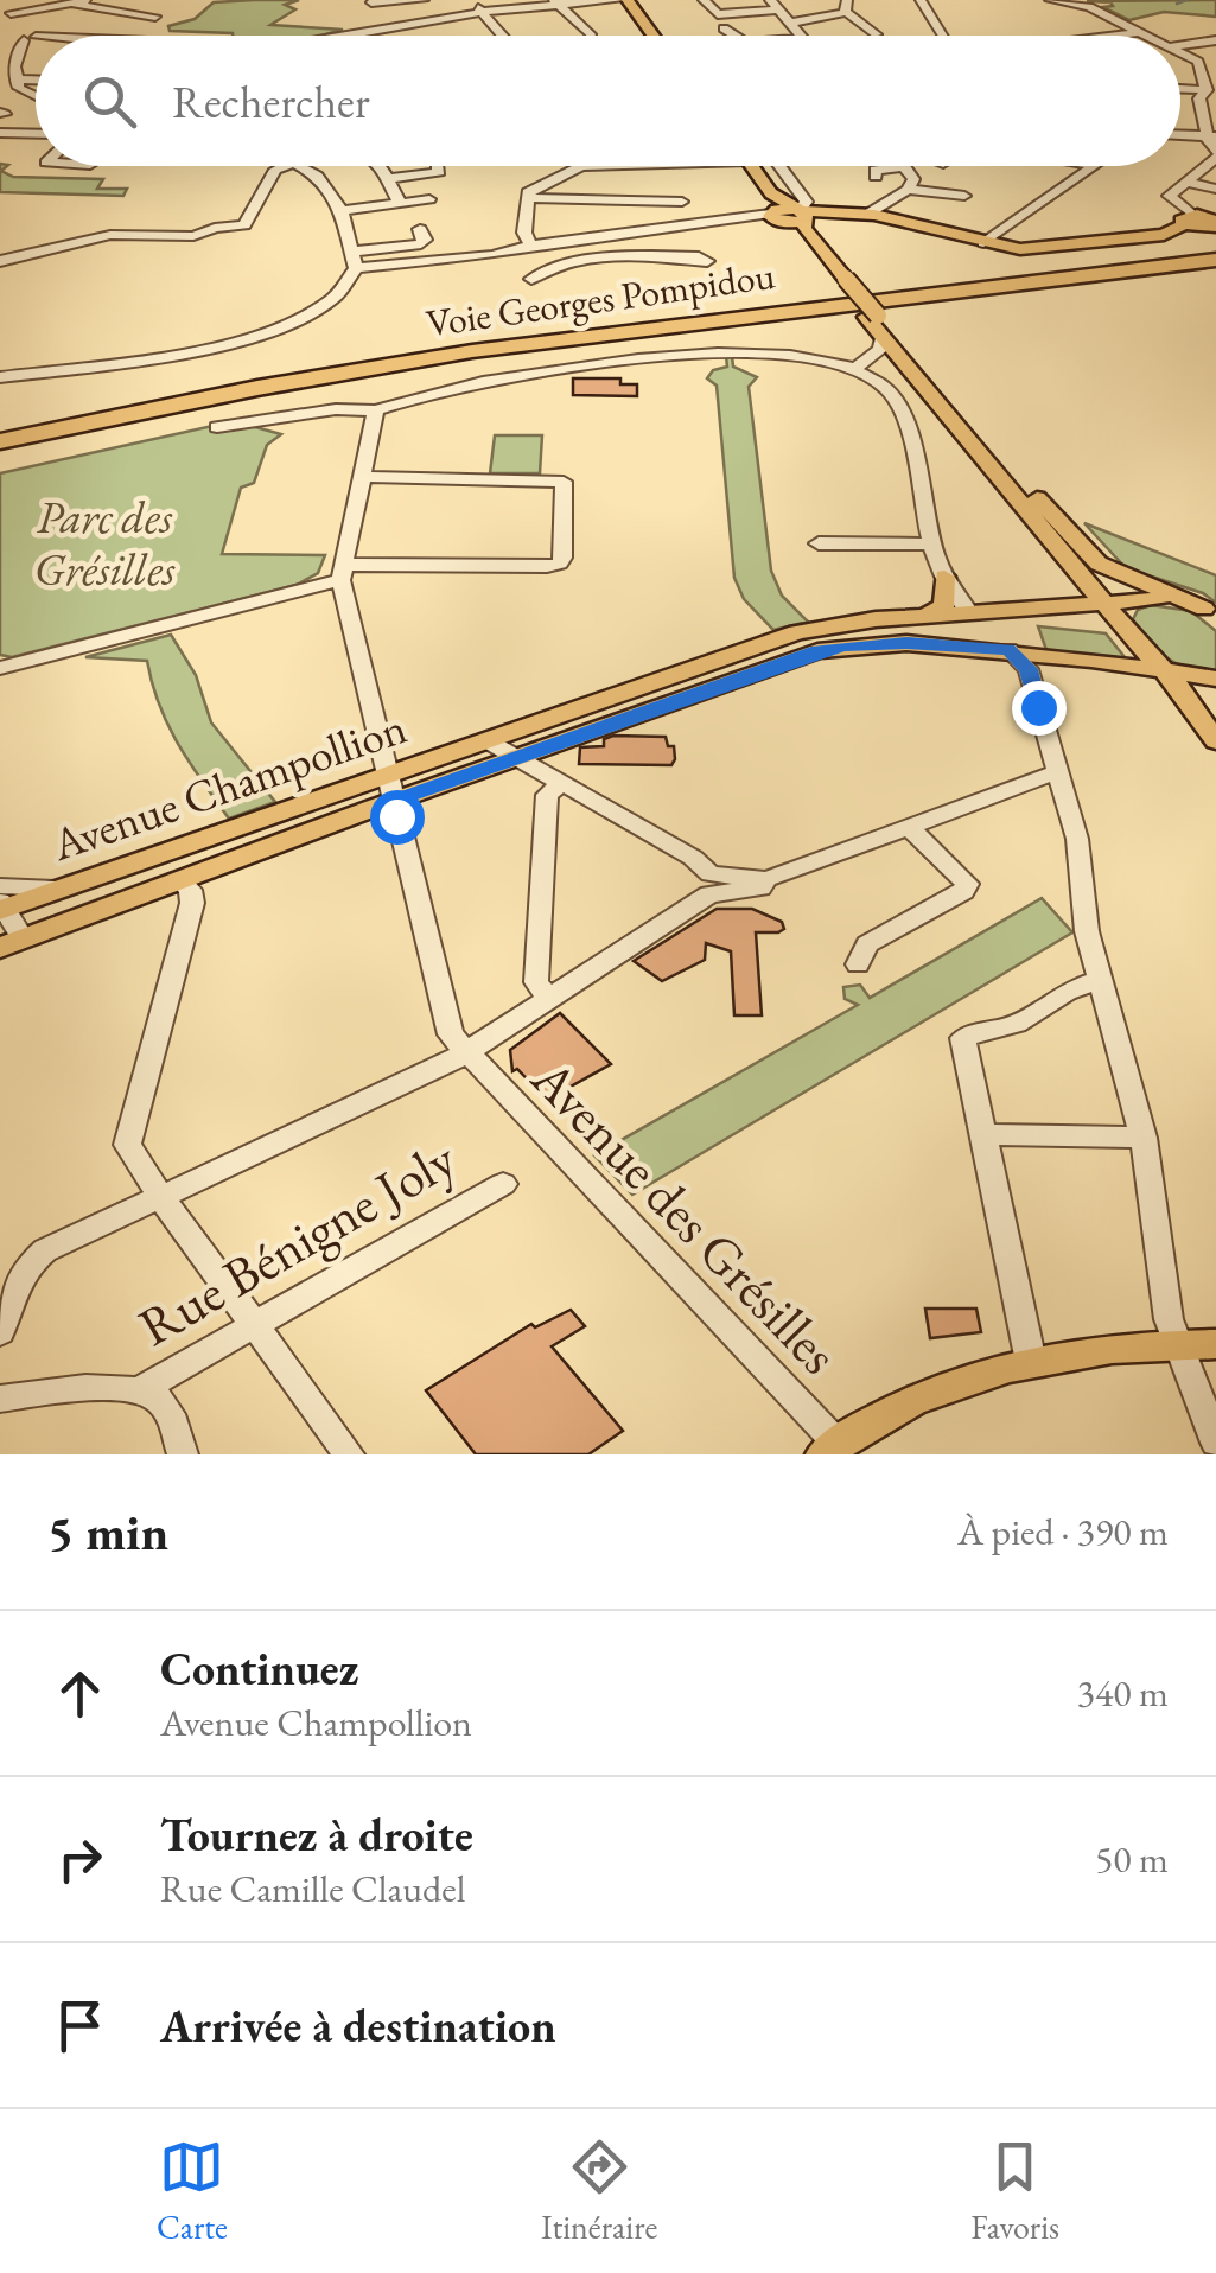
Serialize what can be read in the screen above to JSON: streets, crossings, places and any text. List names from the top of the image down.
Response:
{
  "streets": {
    "highway": ["Voie Georges Pompidou"],
    "main road": ["Avenue Champollion"],
    "street": ["Avenue des Grésilles", "Rue Bénigne Joly"]
  },
  "crossings": [
    ["Avenue Champollion", "Avenue des Grésilles"]
  ],
  "parks": ["Parc des Grésilles"],
  "page": {
    "search": "Rechercher",
    "heading": ["5 min", "À pied · 390 m"],
    "list": [
      ["Continuez", "Avenue Champollion", "340 m"],
      ["Tournez à droite", "Rue Camille Claudel", "50 m"],
      "Arrivée à destination"
    ],
    "nav": ["Carte", "Itinéraire", "Favoris"]
  }
}
